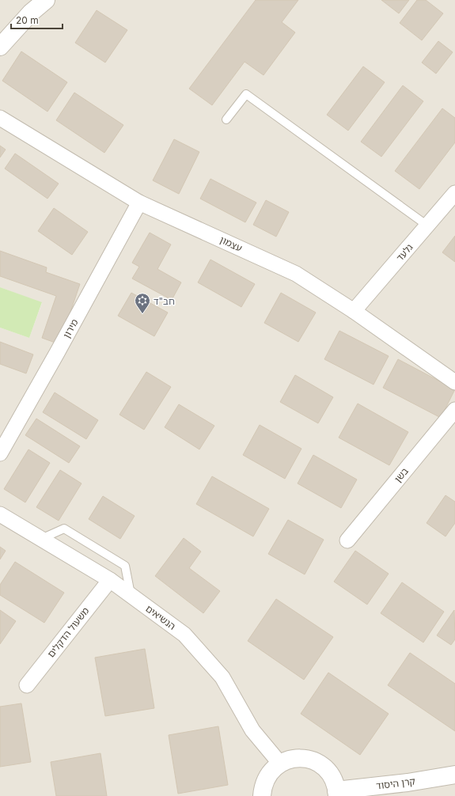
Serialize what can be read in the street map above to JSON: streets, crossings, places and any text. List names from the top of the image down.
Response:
{
  "streets": {
    "street": [
      "עצמון",
      "גלעד",
      "מירון",
      "בשן",
      "הנשיאים",
      "משעול הדקלים",
      "קרן היסוד"
    ]
  },
  "crossings": [
    ["עצמון", "גלעד"],
    ["עצמון", "מירון"],
    ["הנשיאים", "משעול הדקלים"]
  ],
  "places": {
    "synagogue": ["חב\"ד"]
  },
  "scale_bar": "20 m"
}
